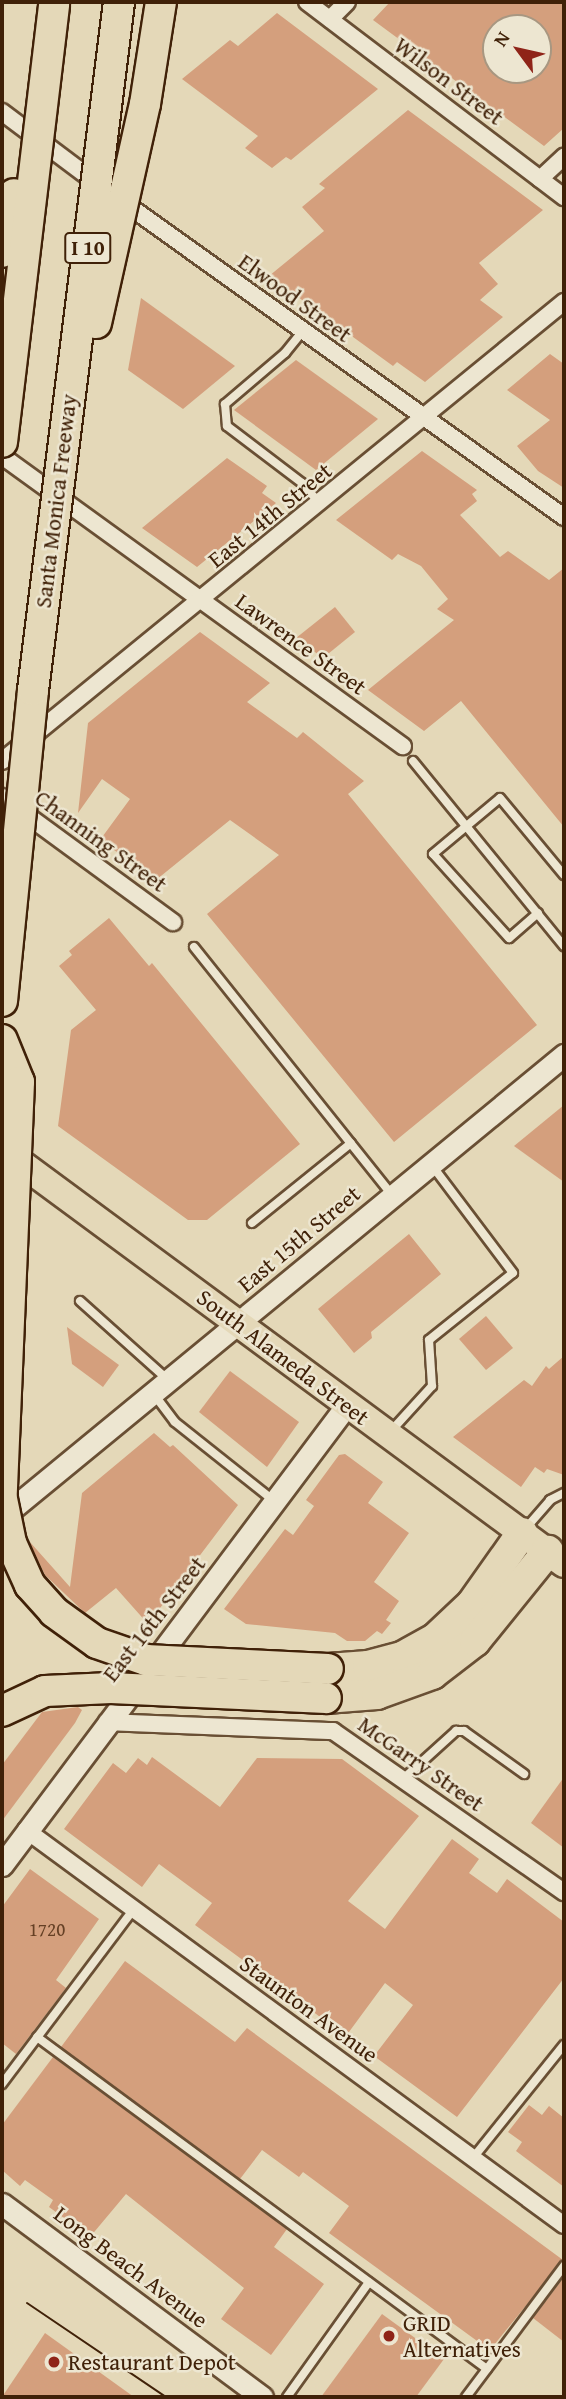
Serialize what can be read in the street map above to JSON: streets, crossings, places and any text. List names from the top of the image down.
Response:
{
  "streets": {
    "highway": ["I 10", "Santa Monica Freeway"],
    "main road": ["South Alameda Street"],
    "street": [
      "Wilson Street",
      "Elwood Street",
      "East 14th Street",
      "Lawrence Street",
      "Channing Street",
      "East 15th Street",
      "East 16th Street",
      "McGarry Street",
      "Staunton Avenue",
      "Long Beach Avenue"
    ]
  },
  "crossings": [
    ["Elwood Street", "East 14th Street"],
    ["East 14th Street", "Lawrence Street"],
    ["East 15th Street", "South Alameda Street"],
    ["South Alameda Street", "East 16th Street"],
    ["East 16th Street", "McGarry Street"],
    ["East 16th Street", "Staunton Avenue"]
  ],
  "places": ["GRID Alternatives", "Restaurant Depot"],
  "house_numbers": ["1720"],
  "north": "top left"
}
